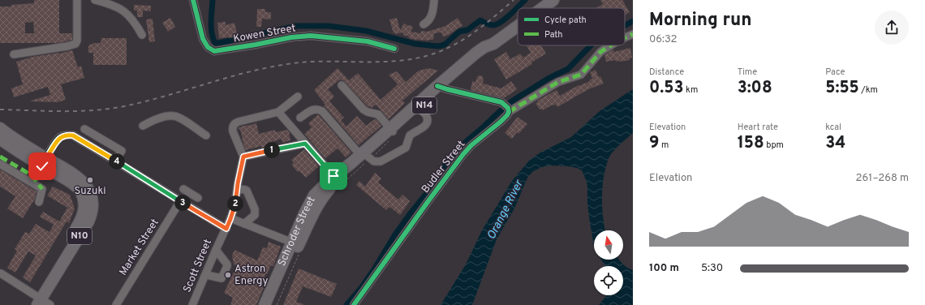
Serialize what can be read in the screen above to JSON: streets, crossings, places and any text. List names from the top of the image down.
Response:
{
  "streets": {
    "highway": ["N14", "Schroder Street", "N10"],
    "street": [
      "Kowen Street",
      "Budler Street",
      "Market Street",
      "Scott Street"
    ]
  },
  "water": ["Orange River"],
  "places": ["Suzuki", "Astron Energy"],
  "legend": ["Cycle path", "Path"],
  "north": "top",
  "page": {
    "heading": ["Morning run", "06:32"],
    "stats": [
      ["Distance", "0.53 km"],
      ["Time", "3:08"],
      ["Pace", "5:55 /km"],
      ["Elevation", "9 m"],
      ["Heart rate", "158 bpm"],
      ["kcal", "34"]
    ],
    "pins": [
      "1",
      "4",
      "3",
      "2"
    ],
    "chart": ["Elevation", "261–268 m"],
    "list": [
      {
        "name": "100 m",
        "note": "5:30"
      }
    ]
  }
}
